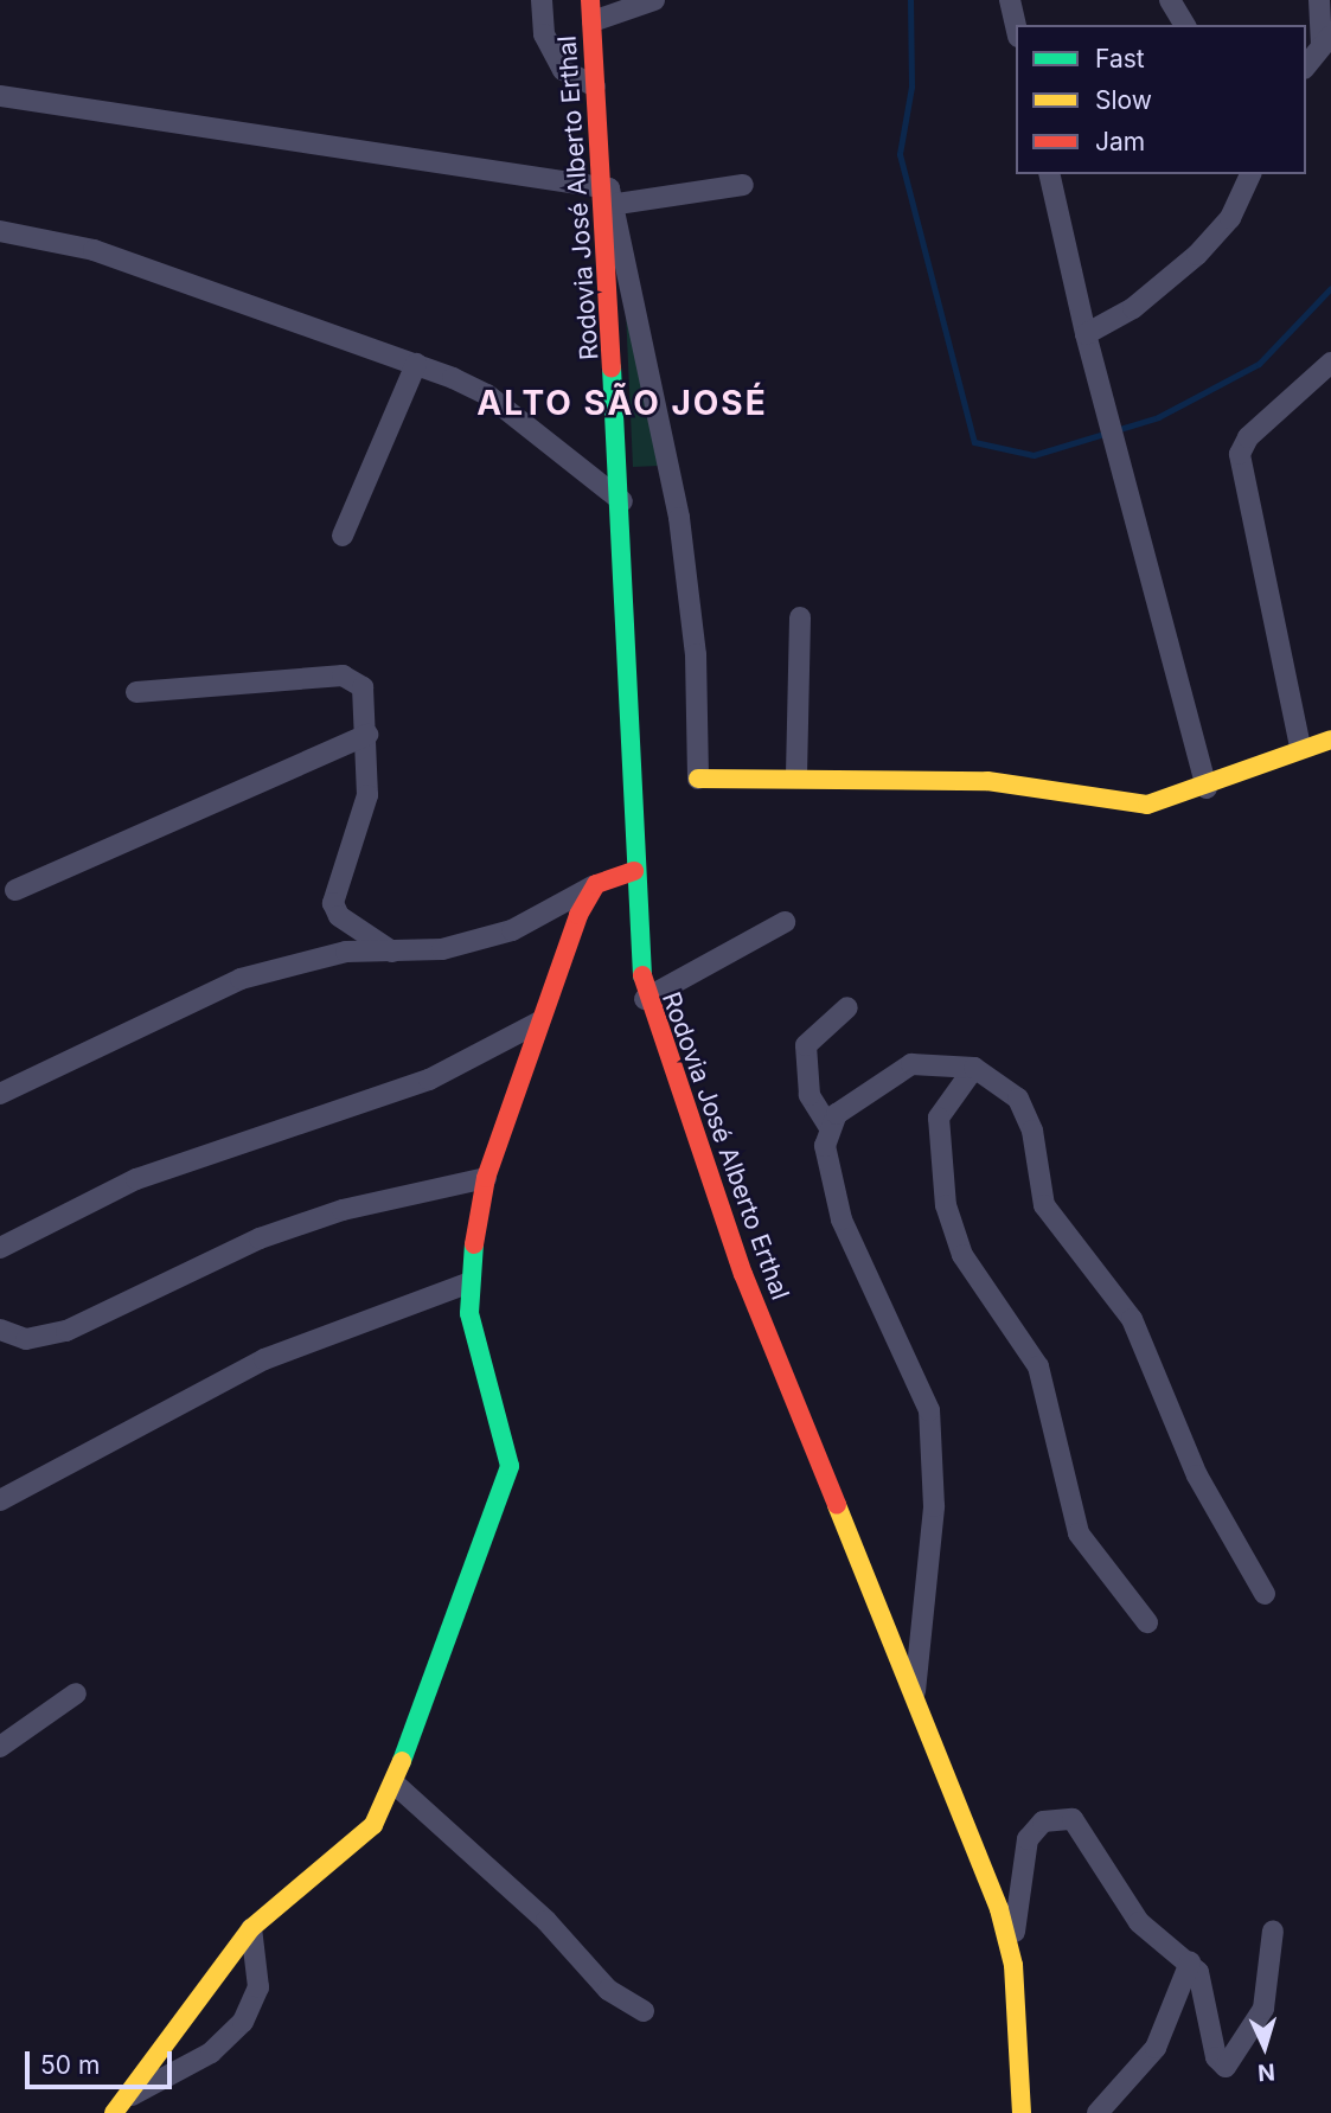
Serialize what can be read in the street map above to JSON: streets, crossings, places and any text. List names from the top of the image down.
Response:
{
  "streets": {
    "main road": ["Rodovia José Alberto Erthal"]
  },
  "districts": ["ALTO SÃO JOSÉ"],
  "legend": ["Fast", "Slow", "Jam"],
  "scale_bar": "50 m",
  "north": "bottom"
}
